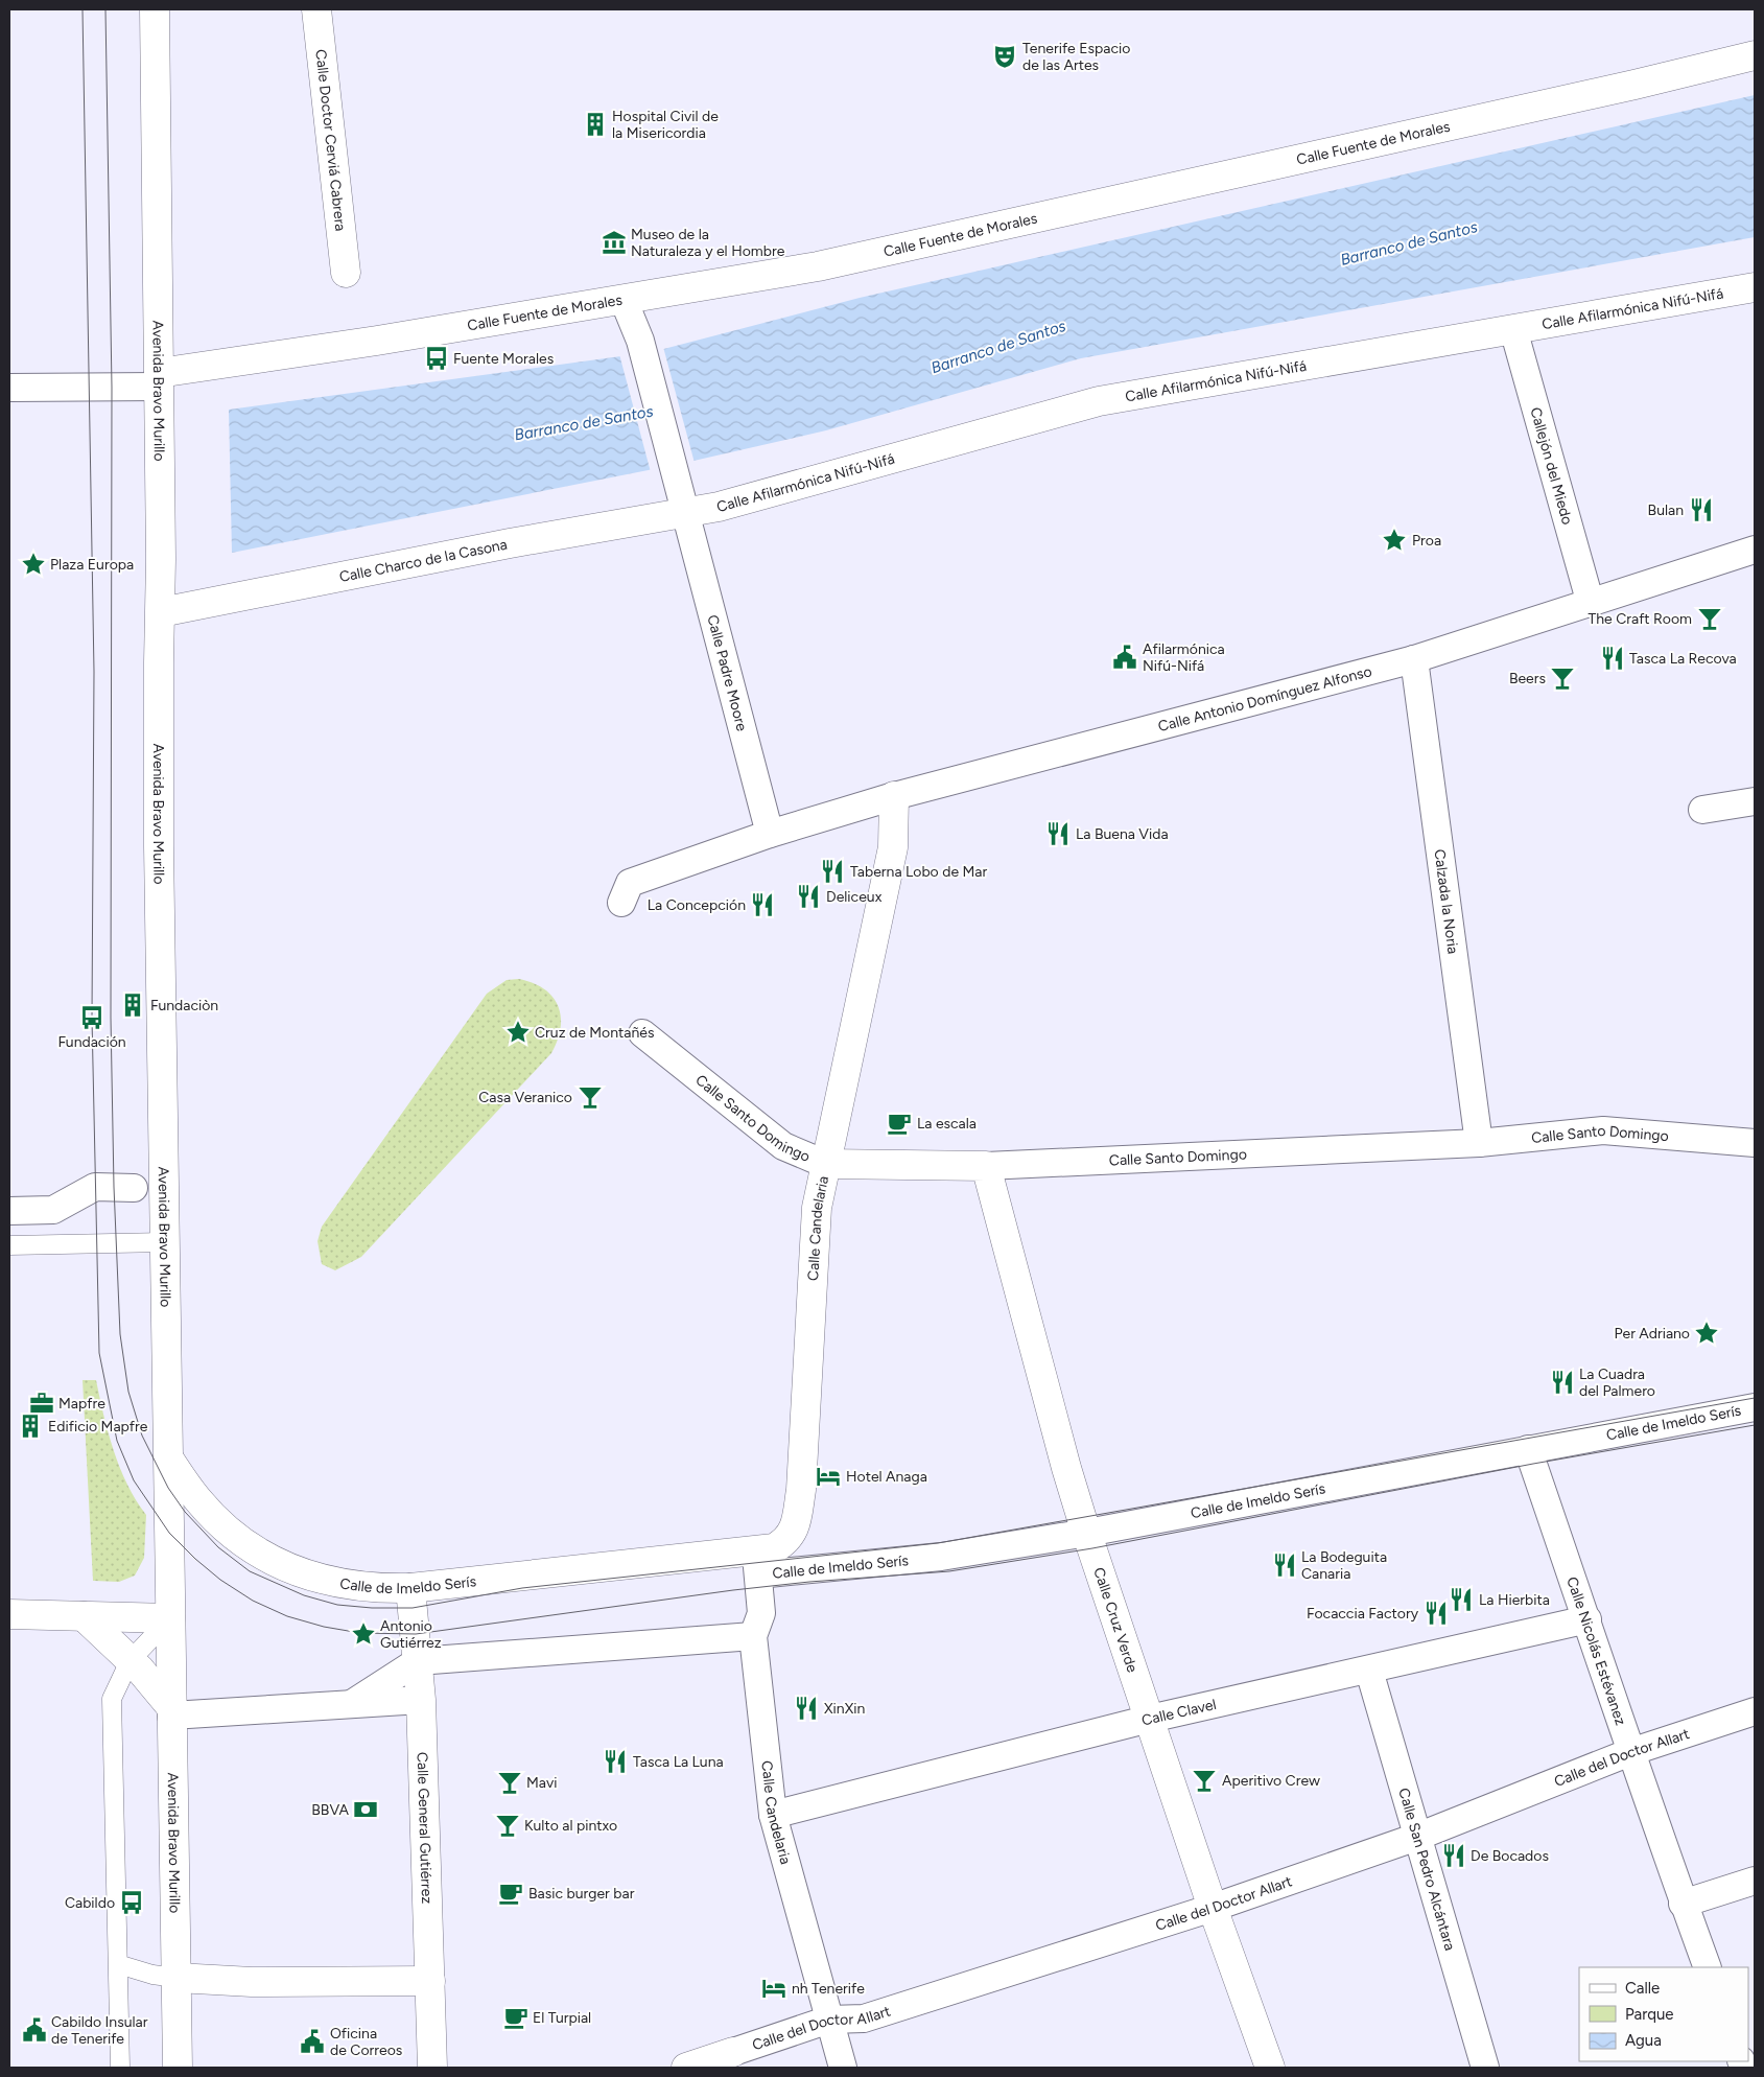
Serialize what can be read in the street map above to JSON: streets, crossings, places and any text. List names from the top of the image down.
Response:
{
  "streets": {
    "street": [
      "Calle Doctor Cerviá Cabrera",
      "Calle Fuente de Morales",
      "Calle Afilarmónica Nifú-Nifá",
      "Avenida Bravo Murillo",
      "Callejón del Miedo",
      "Calle Charco de la Casona",
      "Calle Padre Moore",
      "Calle Antonio Domínguez Alfonso",
      "Calzada la Noria",
      "Calle Santo Domingo",
      "Calle Candelaria",
      "Calle de Imeldo Serís",
      "Calle Cruz Verde",
      "Calle Nicolás Estévanez",
      "Calle Clavel",
      "Calle del Doctor Allart",
      "Calle General Gutiérrez",
      "Calle San Pedro Alcántara"
    ]
  },
  "crossings": [
    ["Calle Fuente de Morales", "Avenida Bravo Murillo"],
    ["Calle Fuente de Morales", "Calle Padre Moore"],
    ["Calle Afilarmónica Nifú-Nifá", "Callejón del Miedo"],
    ["Calle Afilarmónica Nifú-Nifá", "Calle Charco de la Casona"],
    ["Calle Afilarmónica Nifú-Nifá", "Calle Padre Moore"],
    ["Avenida Bravo Murillo", "Calle Charco de la Casona"],
    ["Avenida Bravo Murillo", "Calle de Imeldo Serís"],
    ["Callejón del Miedo", "Calle Antonio Domínguez Alfonso"],
    ["Calle Charco de la Casona", "Calle Padre Moore"],
    ["Calle Padre Moore", "Calle Antonio Domínguez Alfonso"],
    ["Calle Antonio Domínguez Alfonso", "Calzada la Noria"],
    ["Calle Antonio Domínguez Alfonso", "Calle Candelaria"],
    ["Calzada la Noria", "Calle Santo Domingo"],
    ["Calle Santo Domingo", "Calle Candelaria"],
    ["Calle Santo Domingo", "Calle Cruz Verde"],
    ["Calle Candelaria", "Calle de Imeldo Serís"],
    ["Calle Candelaria", "Calle Clavel"],
    ["Calle Candelaria", "Calle del Doctor Allart"],
    ["Calle de Imeldo Serís", "Calle Cruz Verde"],
    ["Calle de Imeldo Serís", "Calle Nicolás Estévanez"],
    ["Calle de Imeldo Serís", "Calle General Gutiérrez"],
    ["Calle Cruz Verde", "Calle Clavel"],
    ["Calle Cruz Verde", "Calle del Doctor Allart"],
    ["Calle Nicolás Estévanez", "Calle Clavel"],
    ["Calle Nicolás Estévanez", "Calle del Doctor Allart"],
    ["Calle Clavel", "Calle San Pedro Alcántara"],
    ["Calle del Doctor Allart", "Calle San Pedro Alcántara"]
  ],
  "water": ["Barranco de Santos"],
  "places": {
    "theatre": ["Tenerife Espacio de las Artes"],
    "building": ["Hospital Civil de la Misericordia", "Fundaciòn", "Edificio Mapfre"],
    "museum": ["Museo de la Naturaleza y el Hombre"],
    "bus stop": ["Fuente Morales", "Fundación", "Cabildo"],
    "restaurant": [
      "Bulan",
      "Tasca La Recova",
      "La Buena Vida",
      "Taberna Lobo de Mar",
      "Deliceux",
      "La Concepción",
      "La Cuadra del Palmero",
      "La Bodeguita Canaria",
      "La Hierbita",
      "Focaccia Factory",
      "XinXin",
      "Tasca La Luna",
      "De Bocados"
    ],
    "place": [
      "Proa",
      "Plaza Europa",
      "Cruz de Montañés",
      "Per Adriano",
      "Antonio Gutiérrez"
    ],
    "bar": [
      "The Craft Room",
      "Beers",
      "Casa Veranico",
      "Aperitivo Crew",
      "Mavi",
      "Kulto al pintxo"
    ],
    "public building": ["Afilarmónica Nifú-Nifá", "Cabildo Insular de Tenerife", "Oficina de Correos"],
    "cafe": ["La escala", "Basic burger bar", "El Turpial"],
    "office": ["Mapfre"],
    "hotel": ["Hotel Anaga", "nh Tenerife"],
    "bank": ["BBVA"]
  },
  "legend": ["Calle", "Parque", "Agua"]
}
